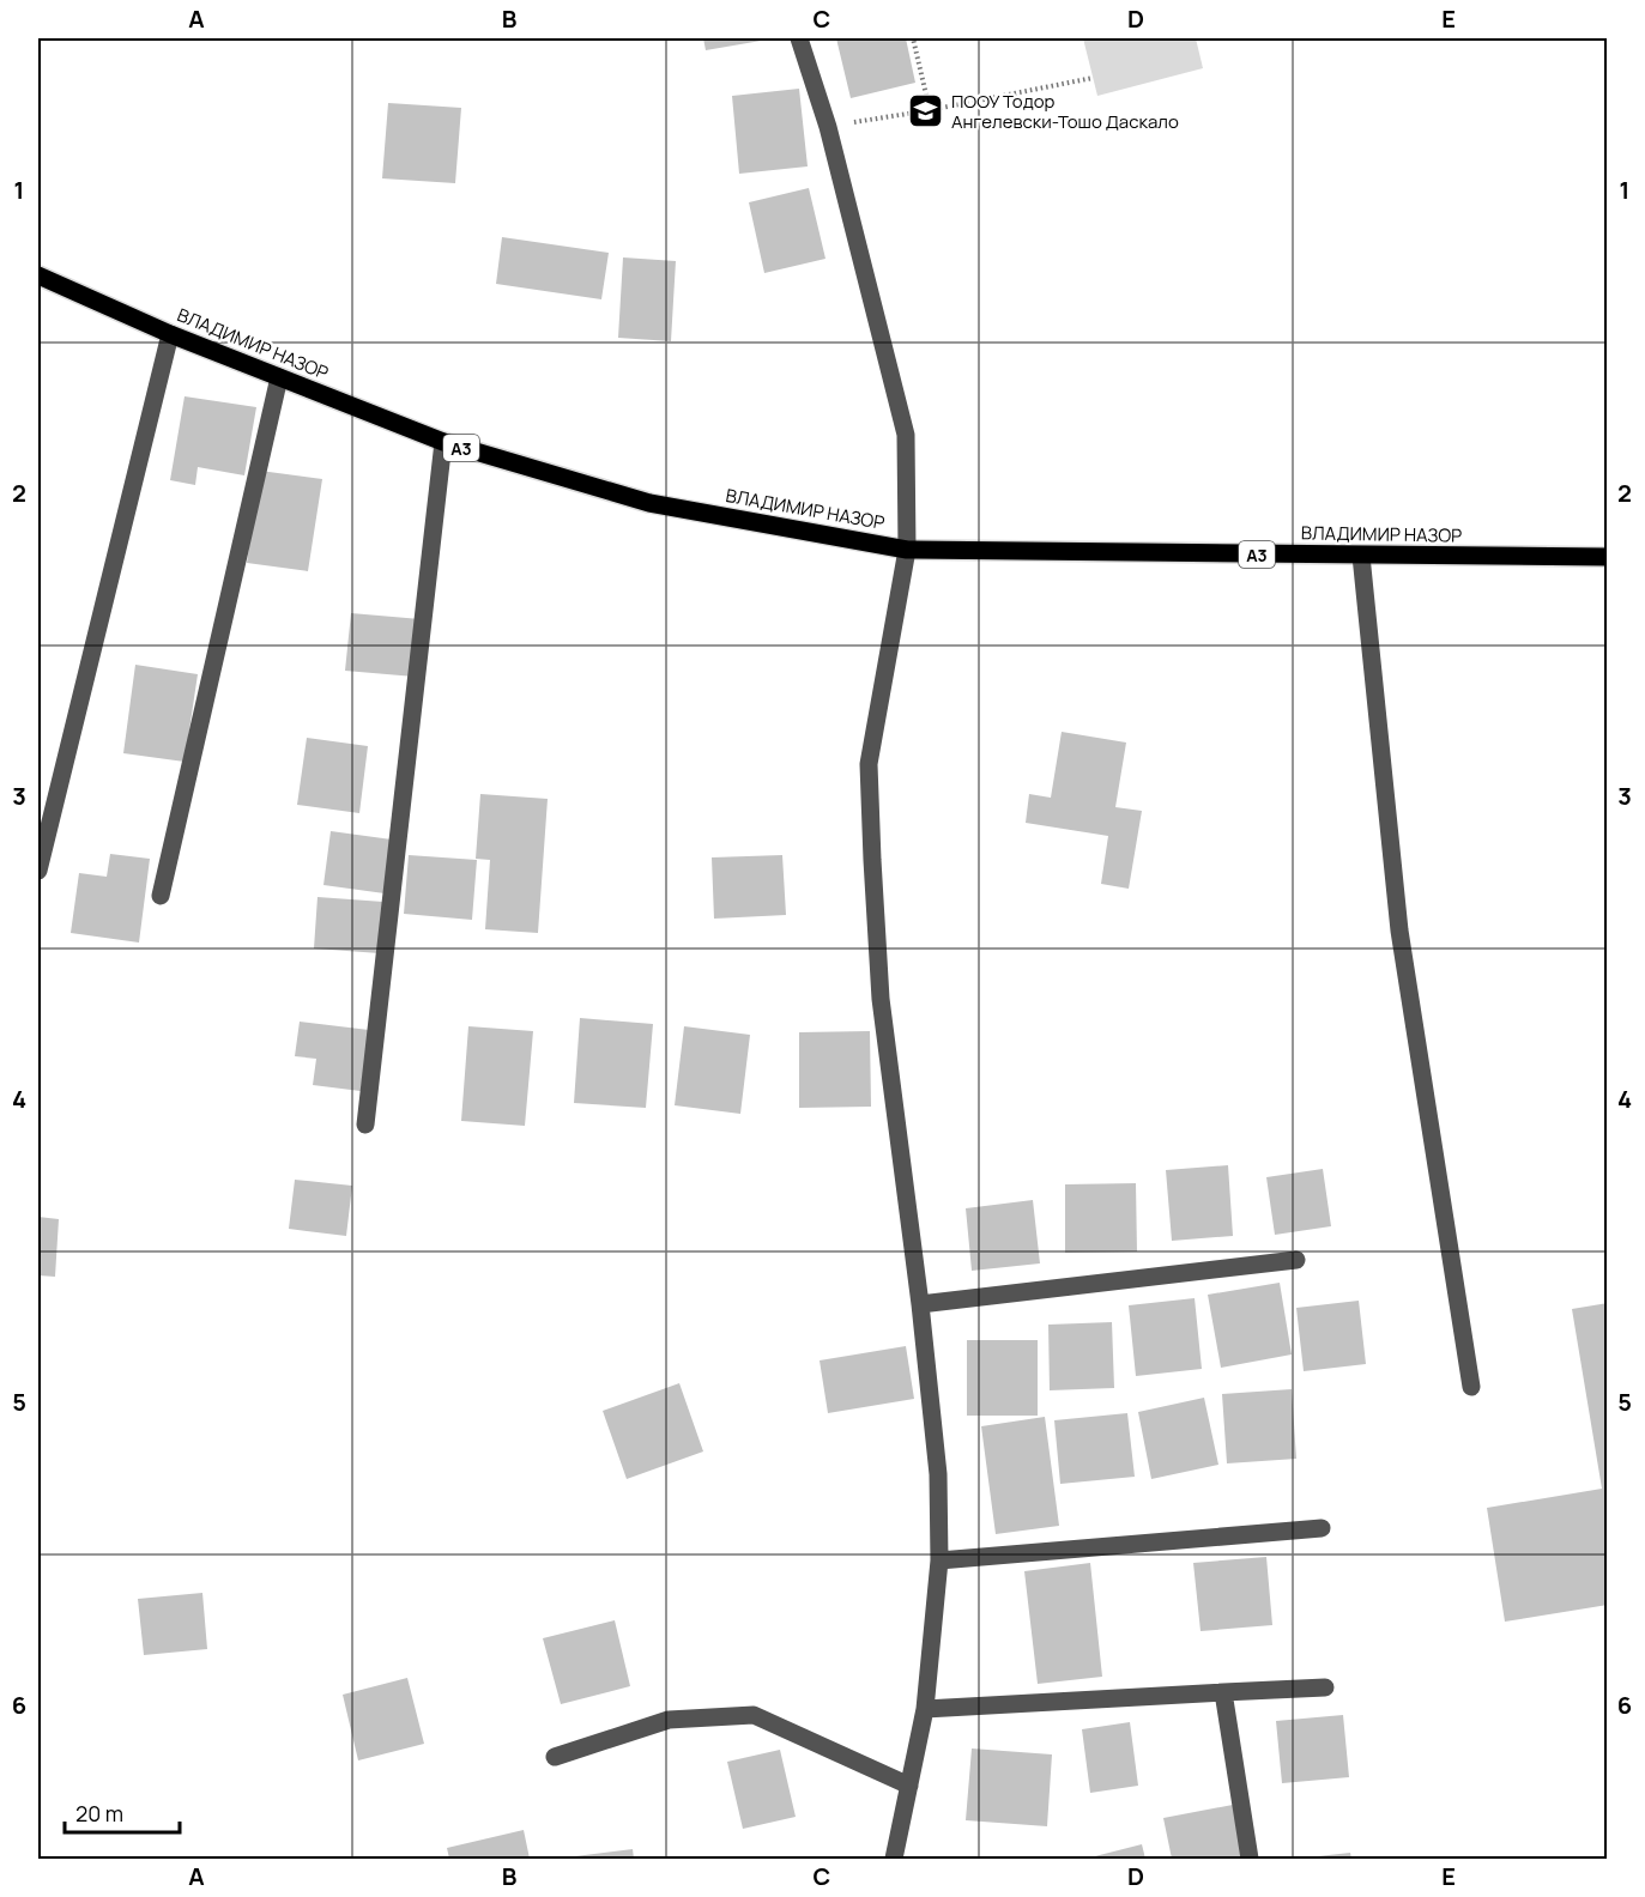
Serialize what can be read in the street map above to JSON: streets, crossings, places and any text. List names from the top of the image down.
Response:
{
  "streets": {
    "main road": ["ВЛАДИМИР НАЗОР", "A3"]
  },
  "places": {
    "school or university": ["ПООУ Тодор Ангелевски-Тошо Даскало"]
  },
  "scale_bar": "20 m",
  "grid": {
    "columns": [
      "A",
      "B",
      "C",
      "D",
      "E"
    ],
    "rows": [
      "1",
      "2",
      "3",
      "4",
      "5",
      "6"
    ]
  }
}
